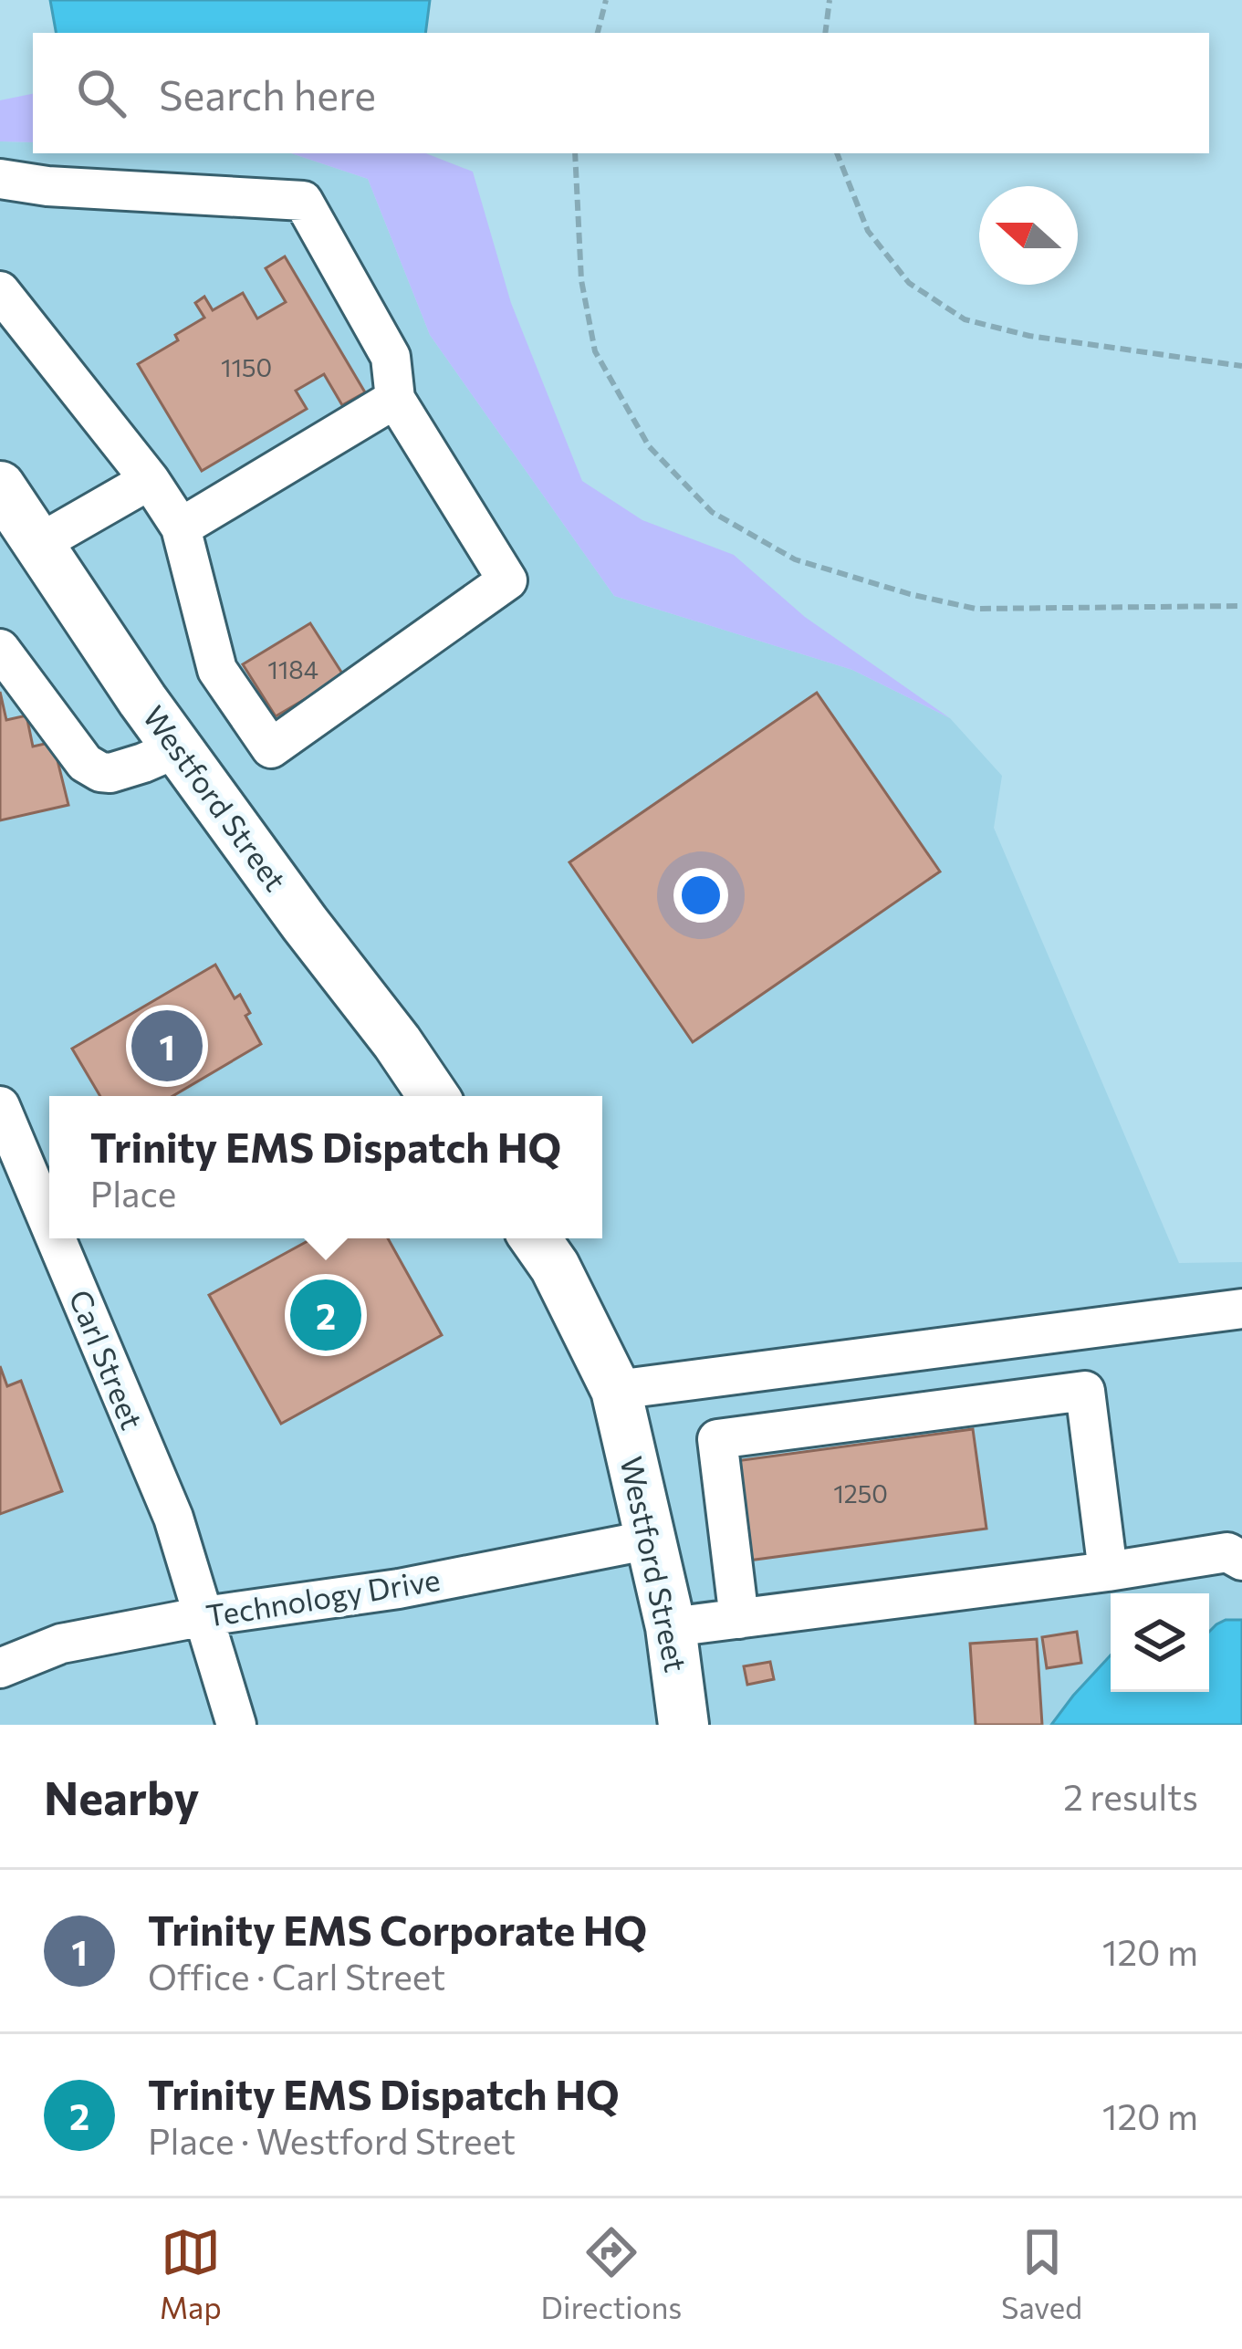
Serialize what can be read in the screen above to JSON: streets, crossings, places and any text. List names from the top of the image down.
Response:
{
  "streets": {
    "main road": ["Westford Street"],
    "street": ["Carl Street", "Technology Drive"]
  },
  "crossings": [
    ["Westford Street", "Technology Drive"],
    ["Carl Street", "Technology Drive"]
  ],
  "house_numbers": ["1150", "1184", "1250"],
  "north": "left",
  "page": {
    "search": "Search here",
    "pins": ["1", "2"],
    "popup": ["Trinity EMS Dispatch HQ", "Place"],
    "heading": ["Nearby", "2 results"],
    "list": [
      {
        "mark": "1",
        "name": "Trinity EMS Corporate HQ",
        "note": "Office · Carl Street",
        "value": "120 m"
      },
      {
        "mark": "2",
        "name": "Trinity EMS Dispatch HQ",
        "note": "Place · Westford Street",
        "value": "120 m"
      }
    ],
    "nav": ["Map", "Directions", "Saved"]
  }
}
